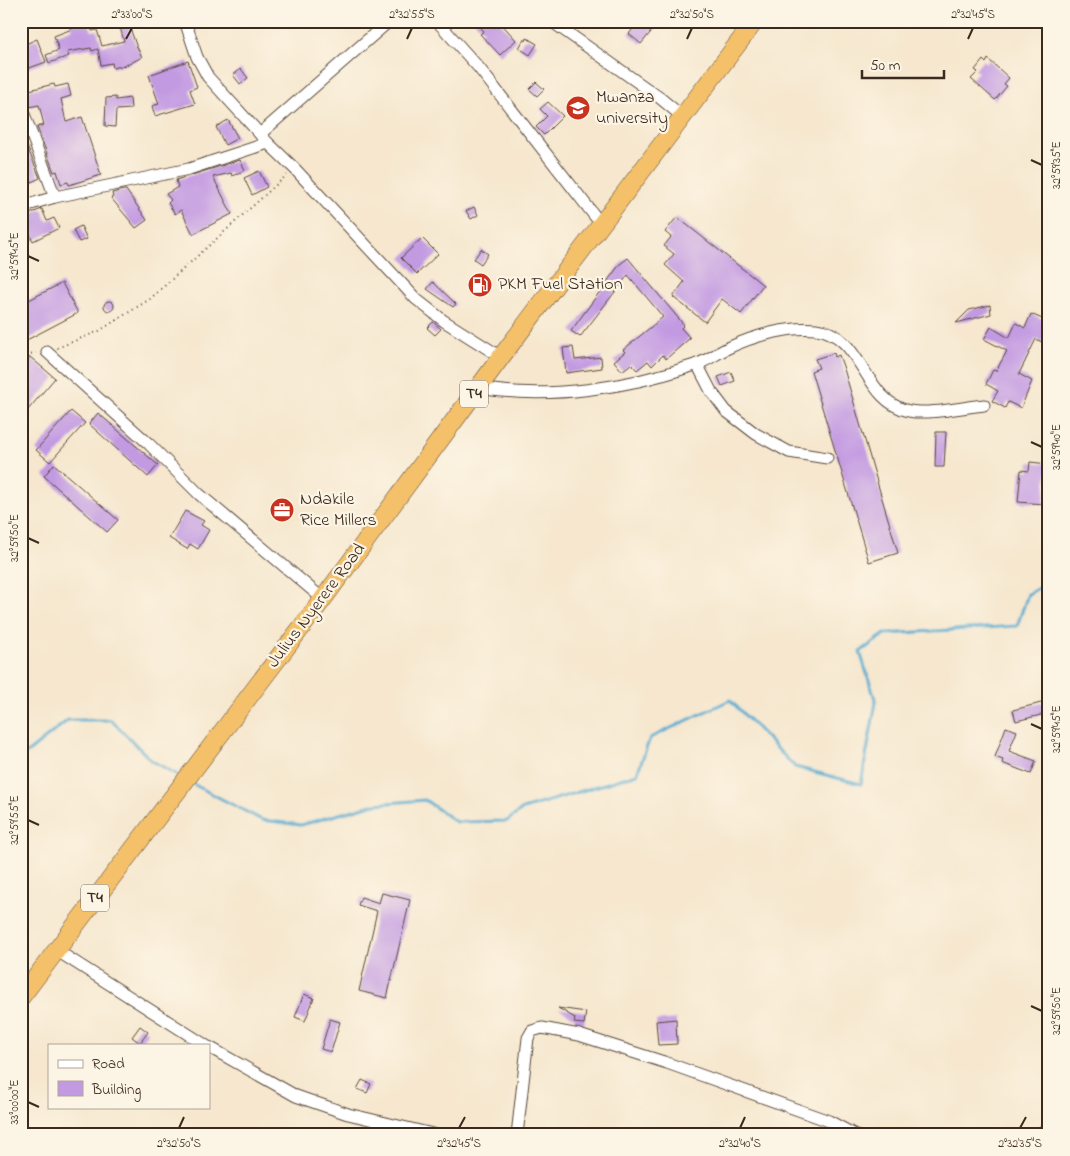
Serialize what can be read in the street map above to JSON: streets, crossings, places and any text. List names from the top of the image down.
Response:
{
  "streets": {
    "highway": ["T4", "Julius Nyerere Road"]
  },
  "places": {
    "school or university": ["Mwanza university"],
    "fuel station": ["PKM Fuel Station"],
    "office": ["Ndakile Rice Millers"]
  },
  "legend": ["Road", "Building"],
  "scale_bar": "50 m",
  "coordinates": [
    "2°33'00\"S",
    "2°32'55\"S",
    "2°32'50\"S",
    "2°32'45\"S",
    "32°59'35\"E",
    "32°59'45\"E",
    "32°59'40\"E",
    "32°59'50\"E",
    "32°59'55\"E",
    "33°00'00\"E",
    "2°32'40\"S",
    "2°32'35\"S"
  ]
}
